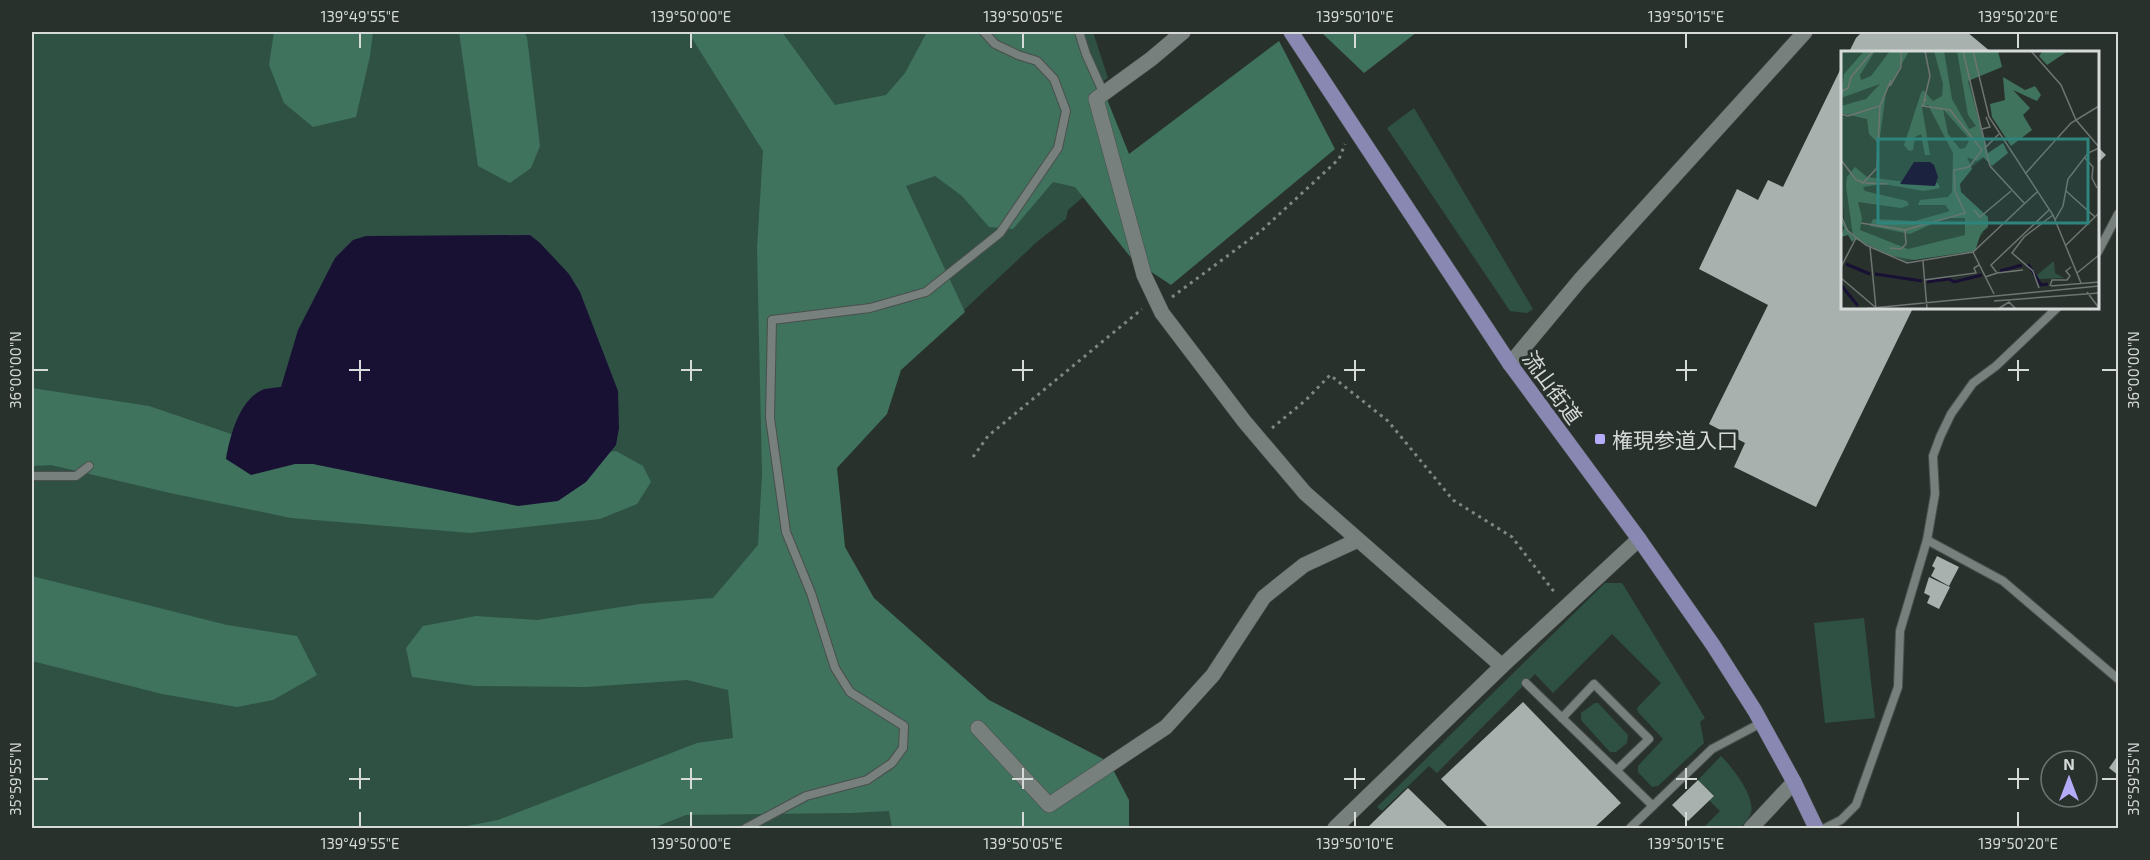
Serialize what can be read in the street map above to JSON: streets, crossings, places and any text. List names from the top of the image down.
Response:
{
  "streets": {
    "main road": ["流山街道"]
  },
  "places": {
    "transit": ["権現参道入口"]
  },
  "north": "top",
  "coordinates": [
    "139°49'55\"E",
    "139°50'00\"E",
    "139°50'05\"E",
    "139°50'10\"E",
    "139°50'15\"E",
    "139°50'20\"E",
    "36°00'00\"N",
    "35°59'55\"N"
  ]
}
